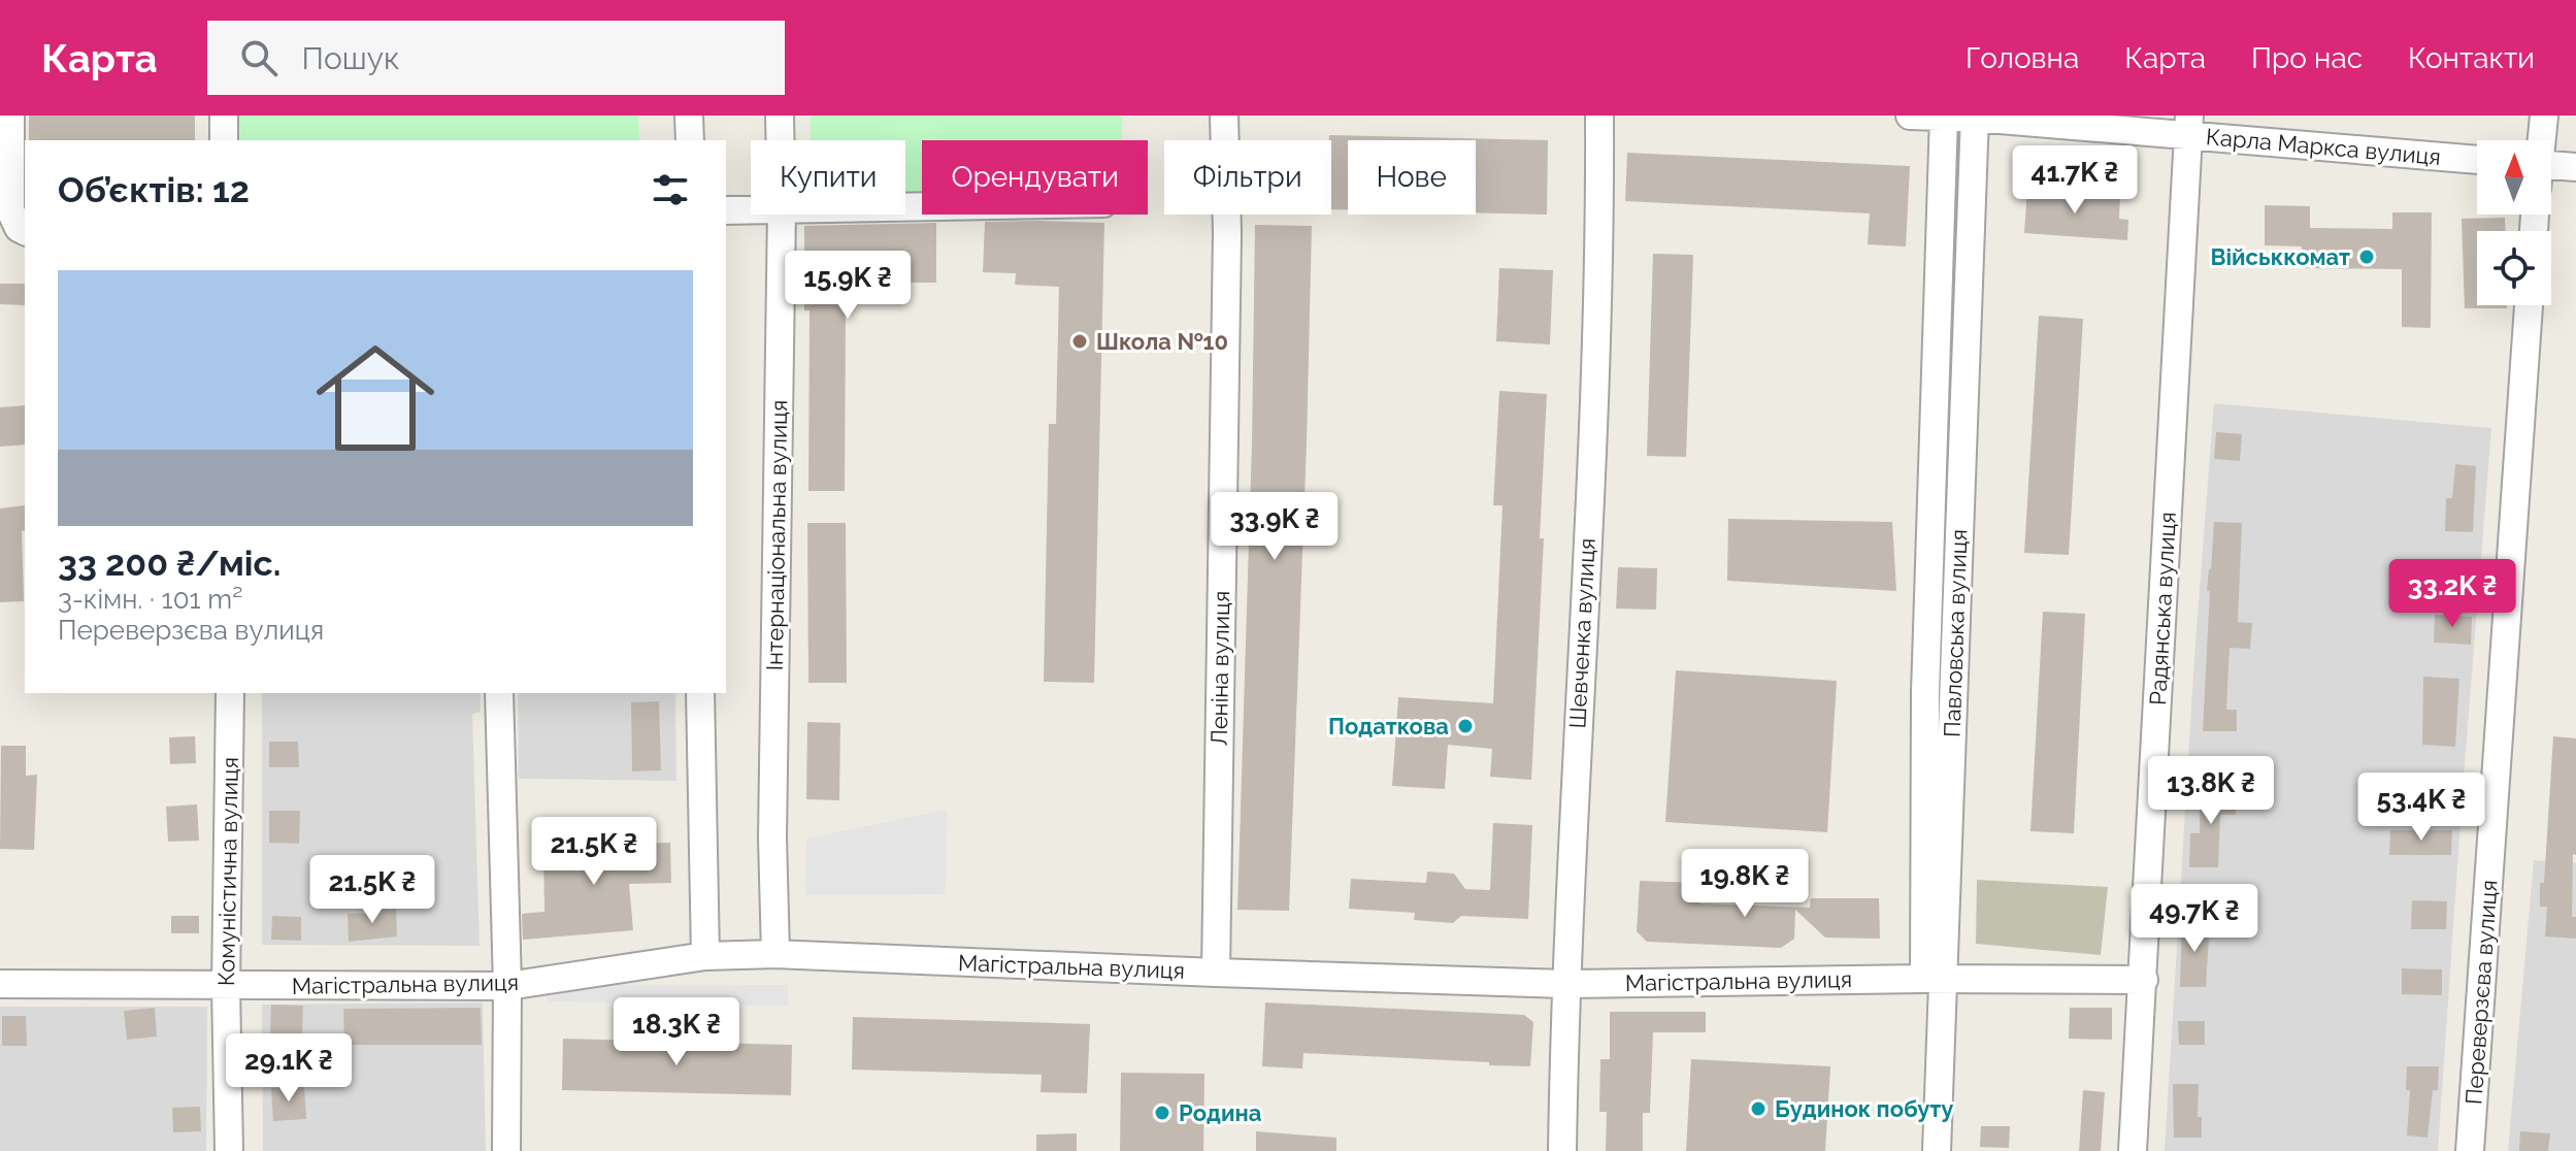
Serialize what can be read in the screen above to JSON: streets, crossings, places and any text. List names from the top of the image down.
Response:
{
  "streets": {
    "street": [
      "Карла Маркса вулиця",
      "Інтернаціональна вулиця",
      "Радянська вулиця",
      "Шевченка вулиця",
      "Павловська вулиця",
      "Леніна вулиця",
      "Комуністична вулиця",
      "Магістральна вулиця",
      "Переверзєва вулиця"
    ]
  },
  "crossings": [
    ["Карла Маркса вулиця", "Радянська вулиця"],
    ["Карла Маркса вулиця", "Павловська вулиця"],
    ["Інтернаціональна вулиця", "Магістральна вулиця"],
    ["Радянська вулиця", "Магістральна вулиця"],
    ["Шевченка вулиця", "Магістральна вулиця"],
    ["Павловська вулиця", "Магістральна вулиця"],
    ["Леніна вулиця", "Магістральна вулиця"],
    ["Комуністична вулиця", "Магістральна вулиця"]
  ],
  "places": [
    "Військкомат",
    "Школа №10",
    "Податкова",
    "Будинок побуту",
    "Родина"
  ],
  "north": "top",
  "page": {
    "header": "Карта",
    "search": "Пошук",
    "nav": [
      "Головна",
      "Карта",
      "Про нас",
      "Контакти"
    ],
    "chip": [
      "Купити",
      "Орендувати",
      "Фільтри",
      "Нове"
    ],
    "heading": "Об’єктів: 12",
    "price": [
      "41.7K ₴",
      "15.9K ₴",
      "33.9K ₴",
      "33.2K ₴",
      "13.8K ₴",
      "53.4K ₴",
      "21.5K ₴",
      "19.8K ₴",
      "21.5K ₴",
      "49.7K ₴",
      "18.3K ₴",
      "29.1K ₴"
    ],
    "list": [
      {
        "name": "33 200 ₴/міс.",
        "note": "3-кімн. · 101 m² · Переверзєва вулиця"
      }
    ]
  }
}
